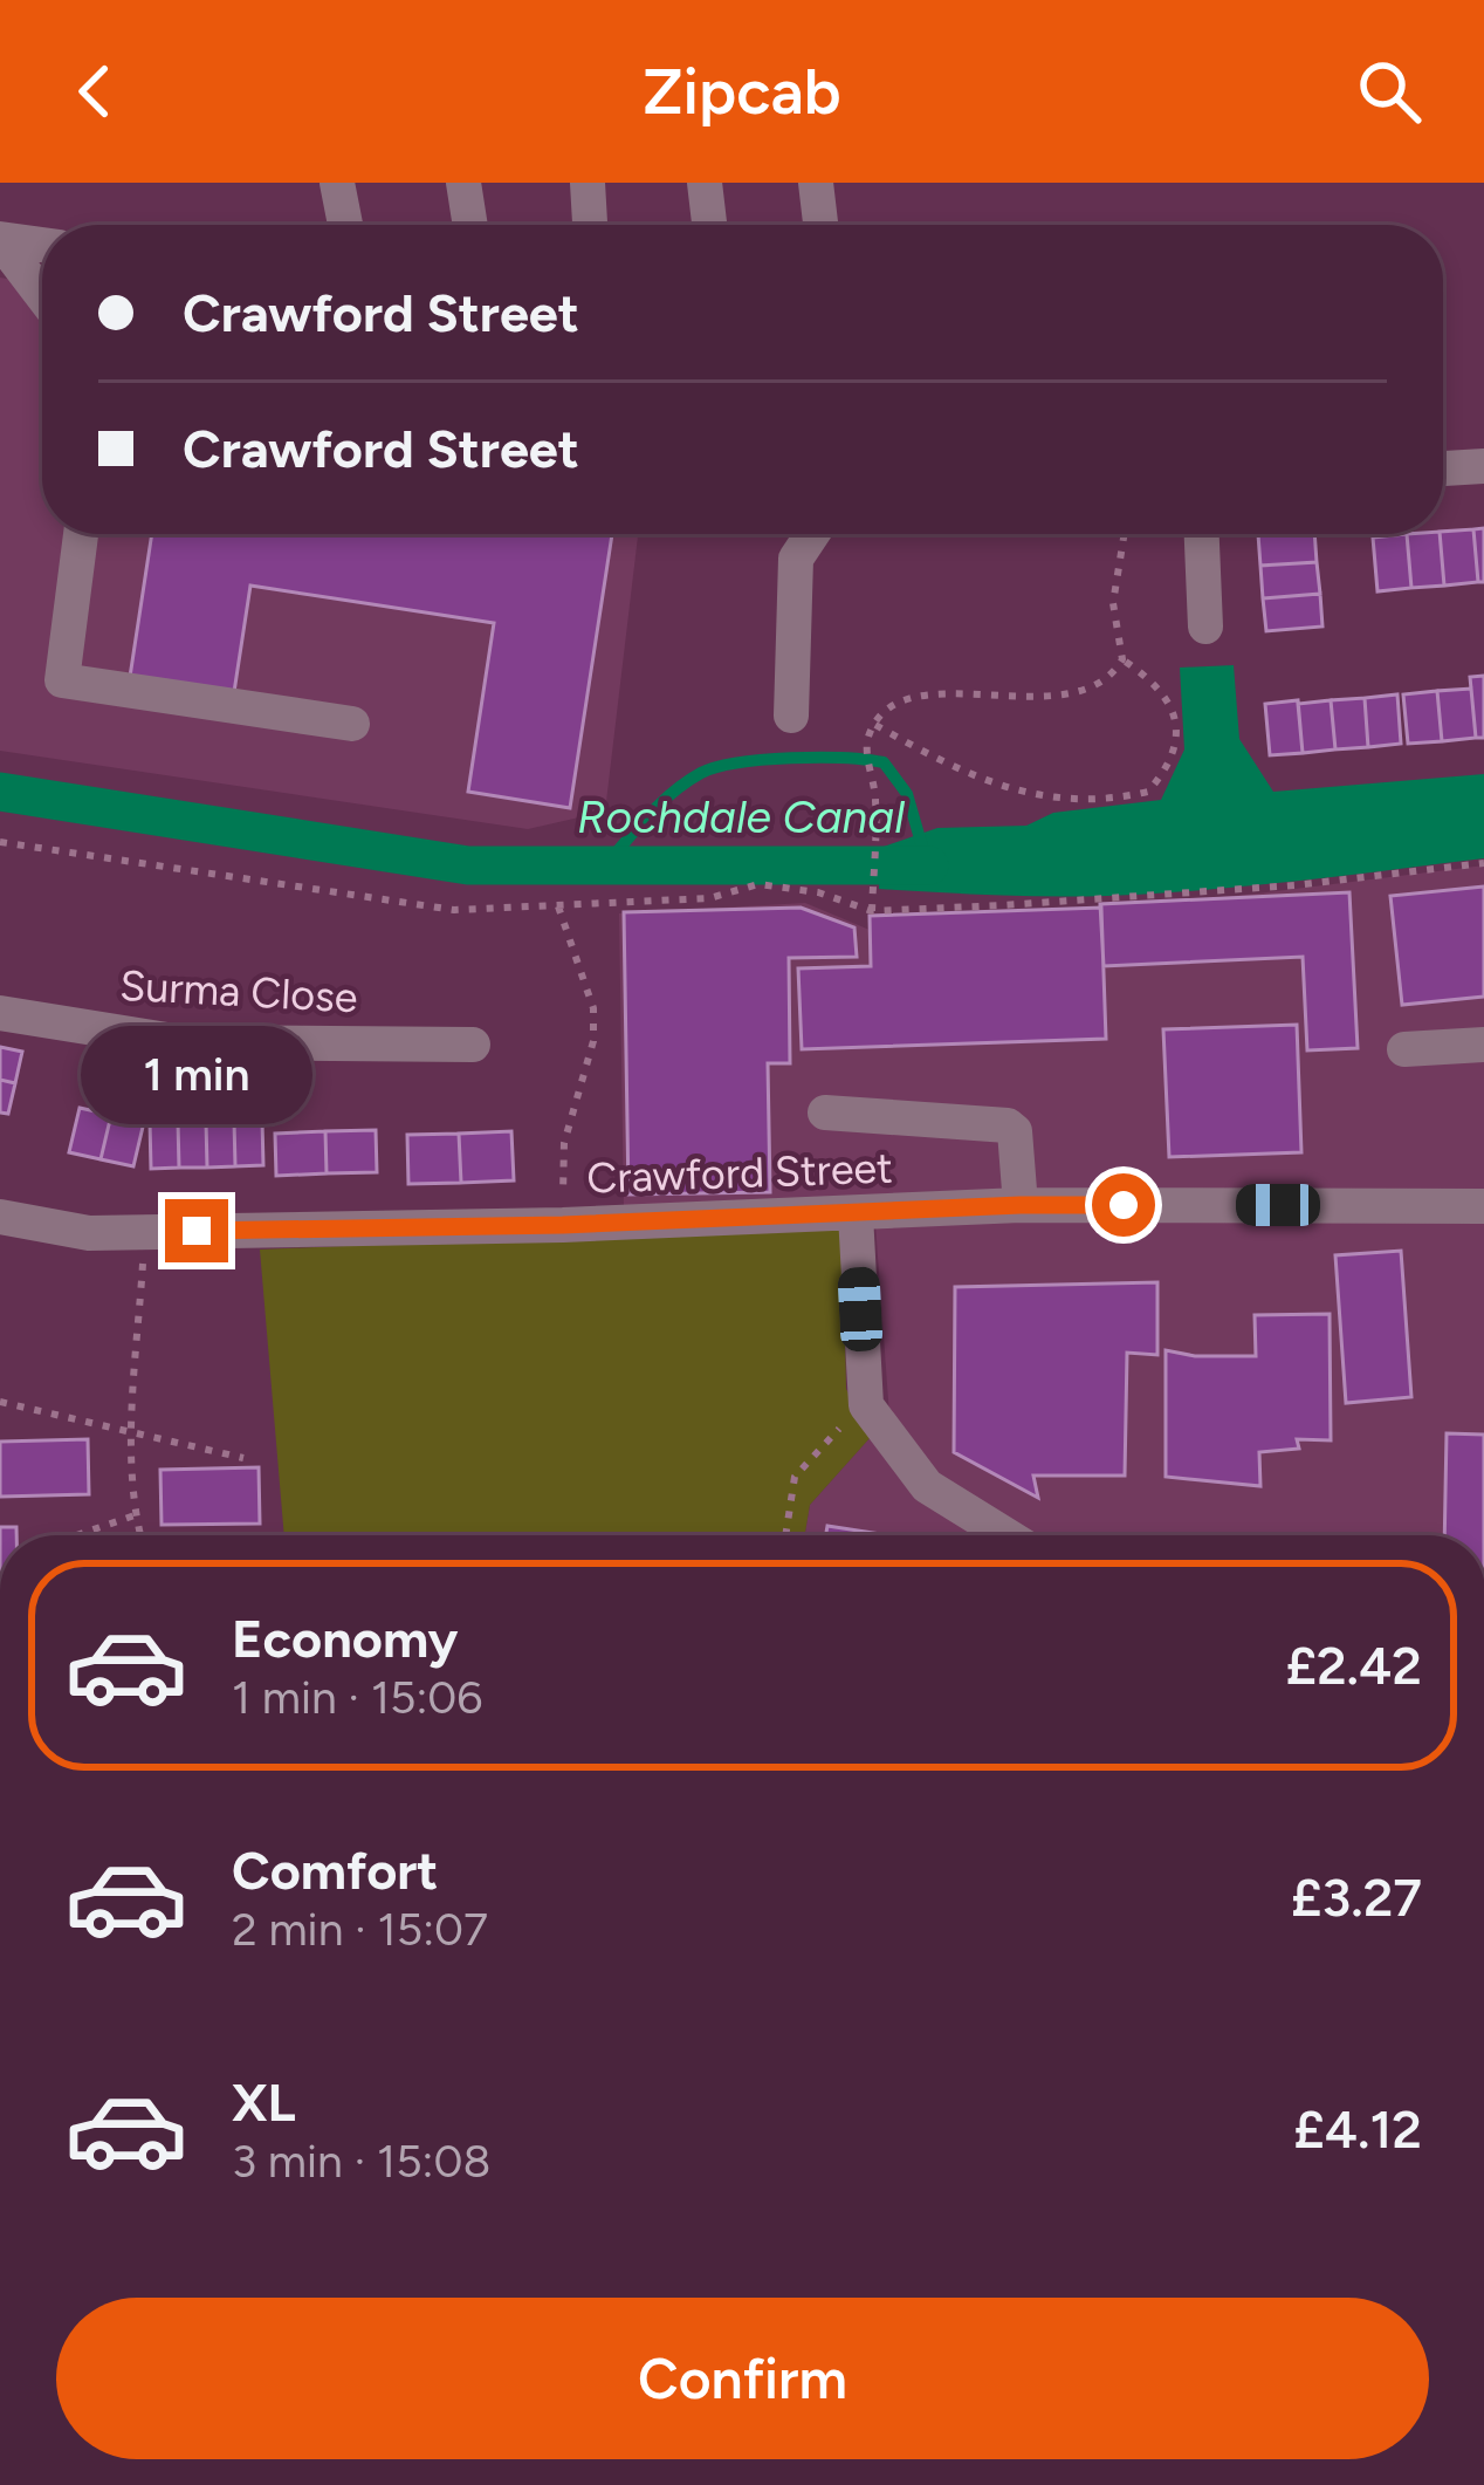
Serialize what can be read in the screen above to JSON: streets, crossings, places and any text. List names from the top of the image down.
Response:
{
  "streets": {
    "street": ["Surma Close", "Crawford Street"]
  },
  "water": ["Rochdale Canal"],
  "page": {
    "header": "Zipcab",
    "banner": ["Crawford Street", "Crawford Street"],
    "bubble": "1 min",
    "list": [
      {
        "name": "Economy",
        "note": "1 min · 15:06",
        "value": "£2.42"
      },
      {
        "name": "Comfort",
        "note": "2 min · 15:07",
        "value": "£3.27"
      },
      {
        "name": "XL",
        "note": "3 min · 15:08",
        "value": "£4.12"
      }
    ],
    "buttons": "Confirm"
  }
}
